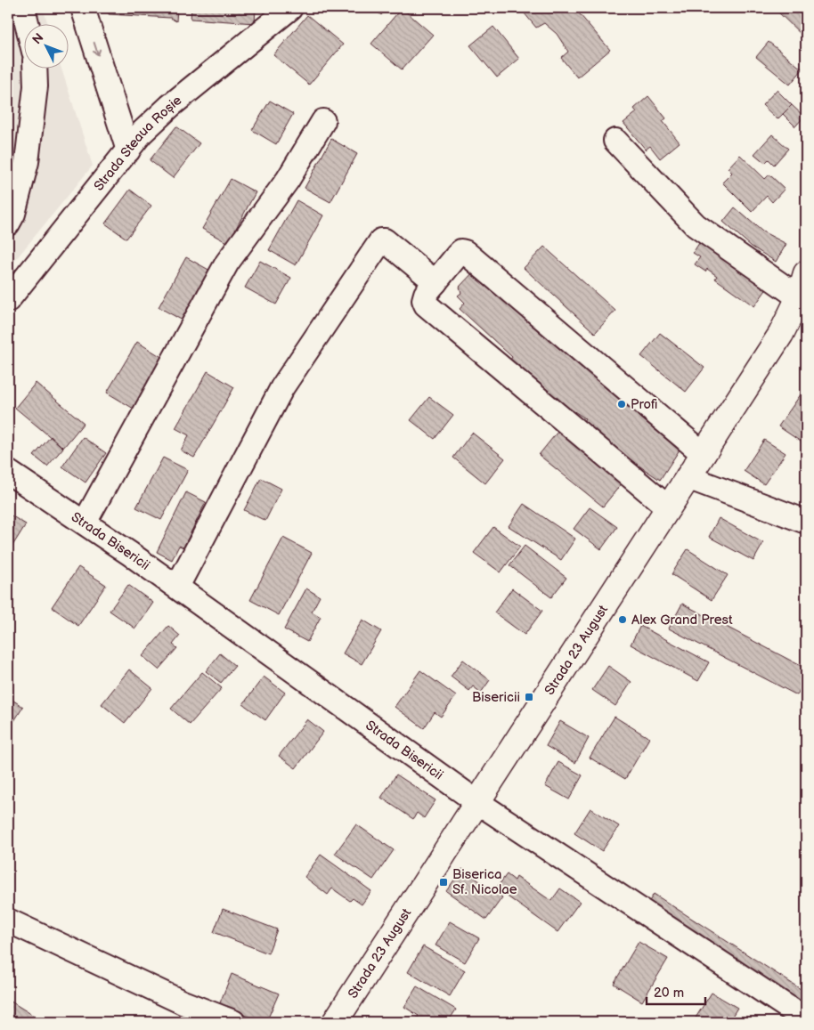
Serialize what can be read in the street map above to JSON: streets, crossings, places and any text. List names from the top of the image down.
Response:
{
  "streets": {
    "main road": ["Strada 23 August"],
    "street": ["Strada Steaua Roșie", "Strada Bisericii"]
  },
  "crossings": [
    ["Strada Bisericii", "Strada 23 August"]
  ],
  "places": {
    "other": ["Profi", "Alex Grand Prest"],
    "transit": ["Bisericii", "Biserica Sf. Nicolae"]
  },
  "scale_bar": "20 m",
  "north": "top left"
}
